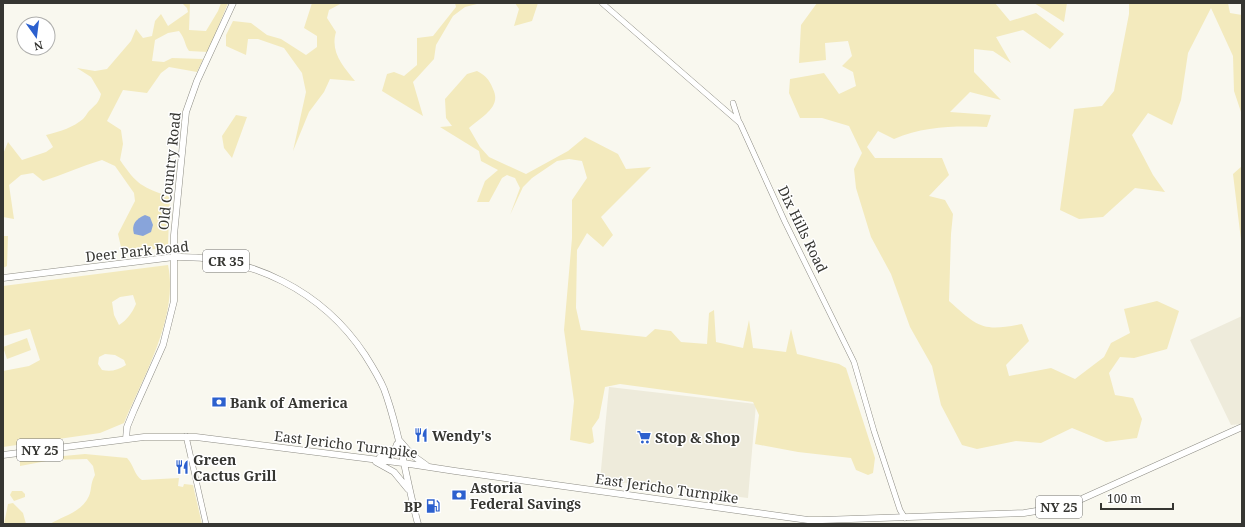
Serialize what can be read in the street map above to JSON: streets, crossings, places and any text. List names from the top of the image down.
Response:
{
  "streets": {
    "main road": [
      "Old Country Road",
      "Deer Park Road",
      "CR 35",
      "East Jericho Turnpike",
      "NY 25"
    ],
    "street": ["Dix Hills Road"]
  },
  "crossings": [
    ["Old Country Road", "Deer Park Road"],
    ["Old Country Road", "East Jericho Turnpike"],
    ["Dix Hills Road", "East Jericho Turnpike"],
    ["Deer Park Road", "CR 35"],
    ["Deer Park Road", "East Jericho Turnpike"],
    ["CR 35", "East Jericho Turnpike"]
  ],
  "places": {
    "bank": ["Bank of America", "Astoria Federal Savings"],
    "restaurant": ["Wendy's", "Green Cactus Grill"],
    "supermarket": ["Stop & Shop"],
    "fuel station": ["BP"]
  },
  "scale_bar": "100 m",
  "north": "bottom"
}
